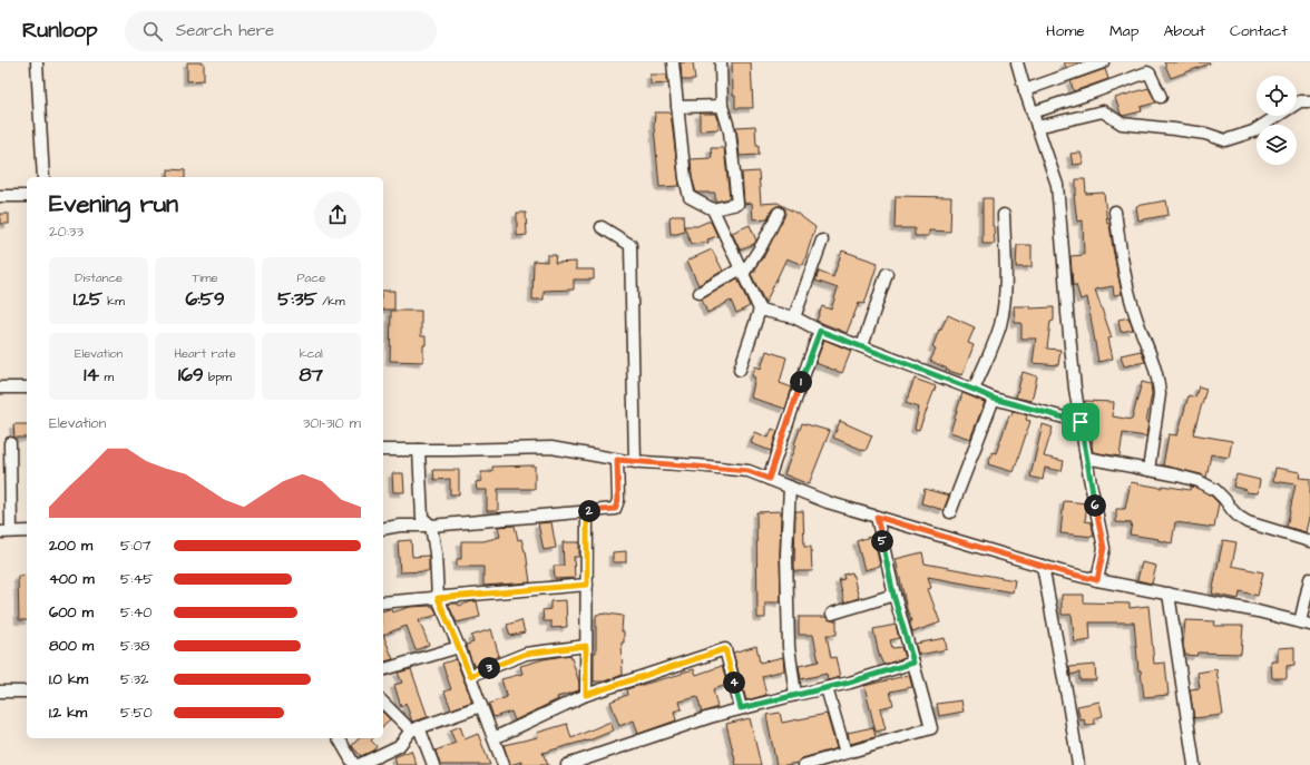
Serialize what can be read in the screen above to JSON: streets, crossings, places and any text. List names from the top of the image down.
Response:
{
  "page": {
    "header": "Runloop",
    "search": "Search here",
    "nav": [
      "Home",
      "Map",
      "About",
      "Contact"
    ],
    "heading": ["Evening run", "20:33"],
    "stats": [
      ["Distance", "1.25 km"],
      ["Time", "6:59"],
      ["Pace", "5:35 /km"],
      ["Elevation", "14 m"],
      ["Heart rate", "169 bpm"],
      ["kcal", "87"]
    ],
    "pins": [
      "1",
      "6",
      "2",
      "5",
      "3",
      "4"
    ],
    "chart": ["Elevation", "301–310 m"],
    "list": [
      {
        "name": "200 m",
        "note": "5:07"
      },
      {
        "name": "400 m",
        "note": "5:45"
      },
      {
        "name": "600 m",
        "note": "5:40"
      },
      {
        "name": "800 m",
        "note": "5:38"
      },
      {
        "name": "1.0 km",
        "note": "5:32"
      },
      {
        "name": "1.2 km",
        "note": "5:50"
      }
    ]
  }
}
